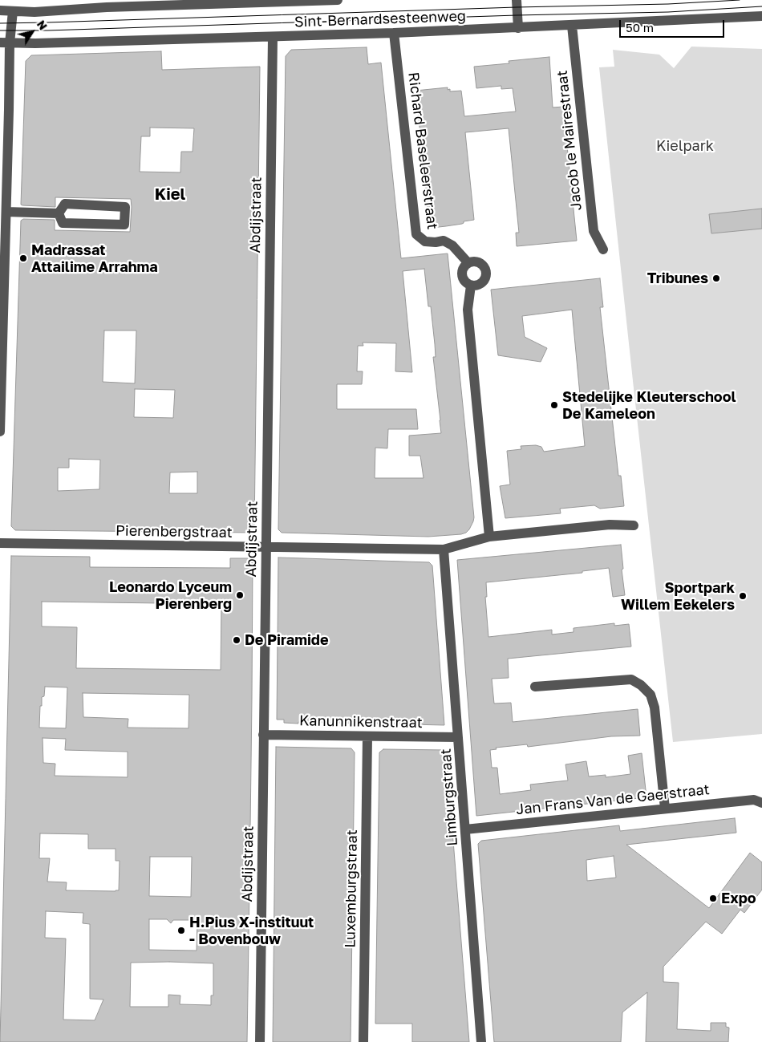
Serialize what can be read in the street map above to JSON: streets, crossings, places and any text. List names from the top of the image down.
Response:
{
  "streets": {
    "street": [
      "Sint-Bernardsesteenweg",
      "Jacob le Mairestraat",
      "Richard Baseleerstraat",
      "Abdijstraat",
      "Pierenbergstraat",
      "Kanunnikenstraat",
      "Limburgstraat",
      "Jan Frans Van de Gaerstraat",
      "Luxemburgstraat"
    ]
  },
  "crossings": [
    ["Sint-Bernardsesteenweg", "Jacob le Mairestraat"],
    ["Sint-Bernardsesteenweg", "Richard Baseleerstraat"],
    ["Sint-Bernardsesteenweg", "Abdijstraat"],
    ["Abdijstraat", "Pierenbergstraat"],
    ["Abdijstraat", "Kanunnikenstraat"],
    ["Pierenbergstraat", "Limburgstraat"],
    ["Kanunnikenstraat", "Limburgstraat"],
    ["Kanunnikenstraat", "Luxemburgstraat"],
    ["Limburgstraat", "Jan Frans Van de Gaerstraat"]
  ],
  "districts": ["Kiel"],
  "parks": ["Kielpark"],
  "places": [
    "Madrassat Attailime Arrahma",
    "Tribunes",
    "Stedelijke Kleuterschool De Kameleon",
    "Leonardo Lyceum Pierenberg",
    "Sportpark Willem Eekelers",
    "De Piramide",
    "Expo",
    "H.Pius X-instituut - Bovenbouw"
  ],
  "scale_bar": "50 m",
  "north": "top right"
}
